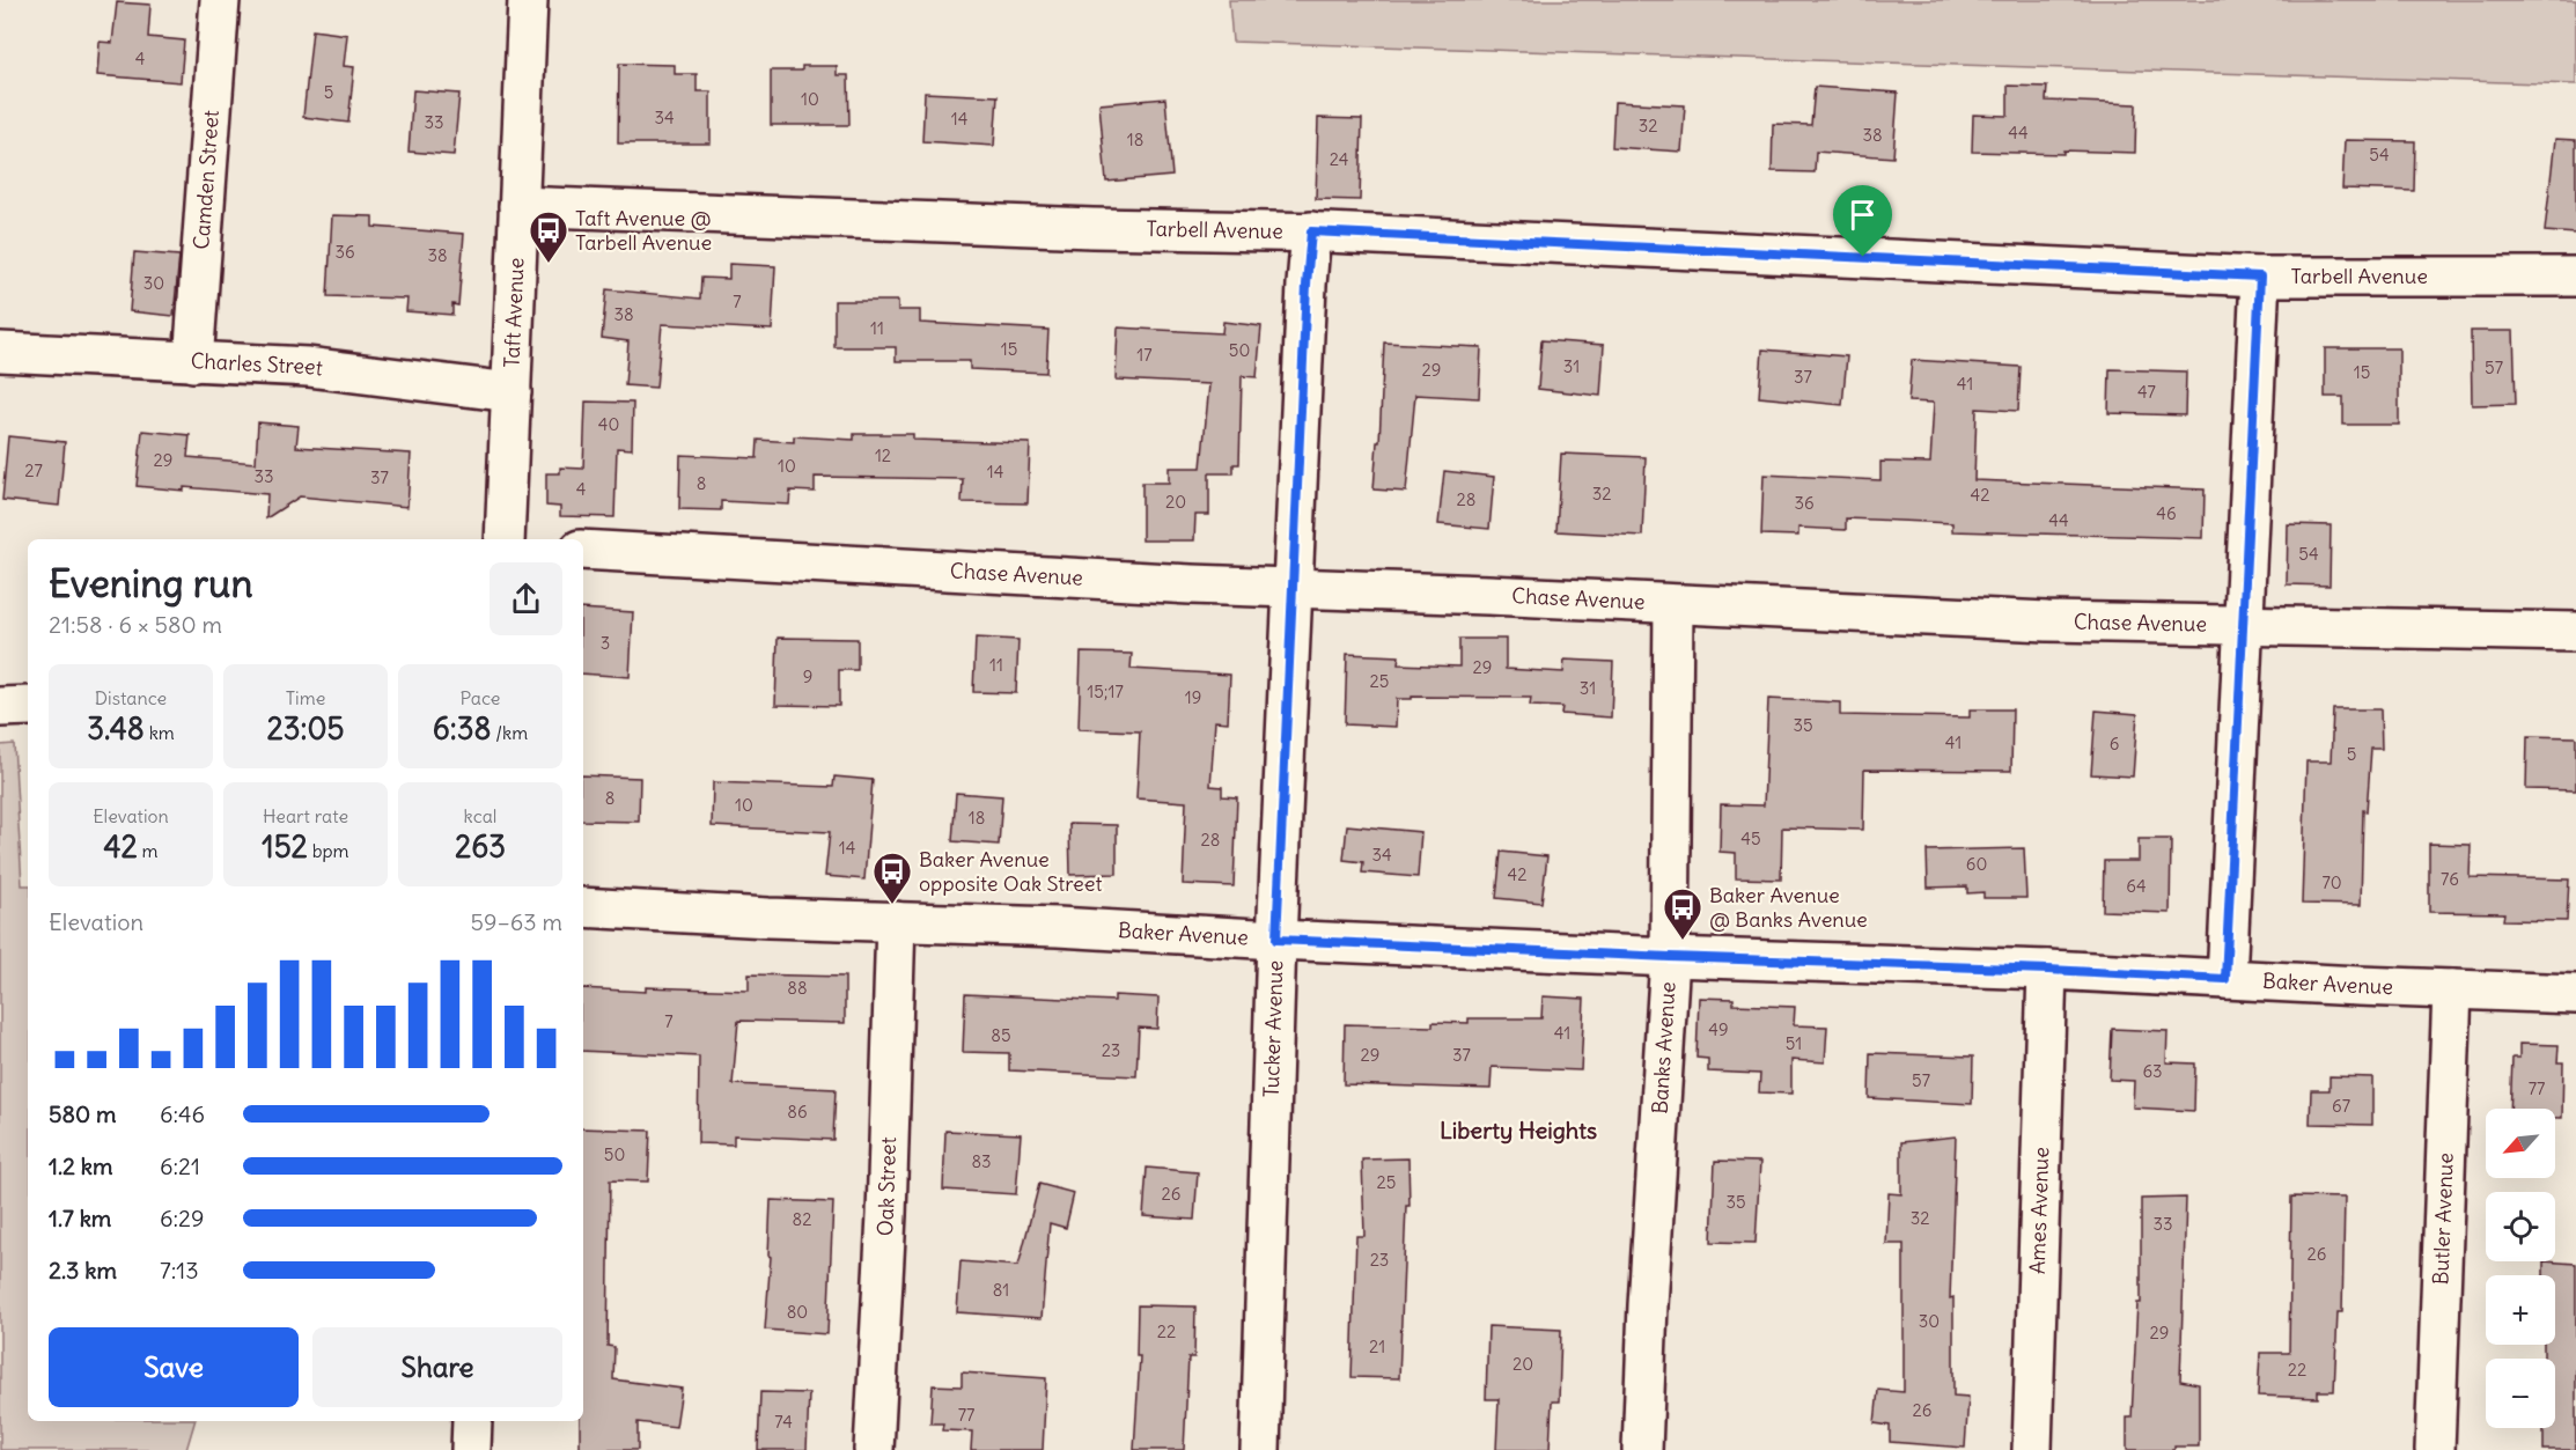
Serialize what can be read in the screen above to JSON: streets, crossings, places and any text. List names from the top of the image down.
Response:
{
  "streets": {
    "street": [
      "Camden Street",
      "Tarbell Avenue",
      "Taft Avenue",
      "Charles Street",
      "Chase Avenue",
      "Baker Avenue",
      "Tucker Avenue",
      "Banks Avenue",
      "Oak Street",
      "Ames Avenue",
      "Butler Avenue"
    ]
  },
  "crossings": [
    ["Camden Street", "Charles Street"],
    ["Tarbell Avenue", "Taft Avenue"],
    ["Tarbell Avenue", "Tucker Avenue"],
    ["Taft Avenue", "Charles Street"],
    ["Chase Avenue", "Tucker Avenue"],
    ["Chase Avenue", "Banks Avenue"],
    ["Baker Avenue", "Tucker Avenue"],
    ["Baker Avenue", "Banks Avenue"],
    ["Baker Avenue", "Oak Street"],
    ["Baker Avenue", "Ames Avenue"],
    ["Baker Avenue", "Butler Avenue"]
  ],
  "districts": ["Liberty Heights"],
  "places": {
    "bus stop": ["Taft Avenue @ Tarbell Avenue", "Baker Avenue opposite Oak Street", "Baker Avenue @ Banks Avenue"]
  },
  "house_numbers": [
    "4",
    "5",
    "10",
    "34",
    "14",
    "33",
    "32",
    "44",
    "38",
    "18",
    "54",
    "24",
    "36",
    "38",
    "30",
    "7",
    "38",
    "11",
    "15",
    "50",
    "17",
    "31",
    "57",
    "29",
    "15",
    "37",
    "41",
    "47",
    "40",
    "12",
    "29",
    "10",
    "27",
    "14",
    "33",
    "37",
    "8",
    "4",
    "32",
    "42",
    "28",
    "20",
    "36",
    "46",
    "44",
    "54",
    "3",
    "11",
    "29",
    "9",
    "25",
    "31",
    "15;17",
    "19",
    "35",
    "41",
    "6",
    "5",
    "8",
    "10",
    "18",
    "45",
    "28",
    "14",
    "34",
    "60",
    "42",
    "76",
    "70",
    "64",
    "88",
    "7",
    "49",
    "41",
    "85",
    "51",
    "23",
    "29",
    "37",
    "63",
    "57",
    "77",
    "67",
    "86",
    "50",
    "83",
    "25",
    "26",
    "35",
    "32",
    "82",
    "33",
    "26",
    "23",
    "81",
    "80",
    "30",
    "22",
    "29",
    "21",
    "20",
    "22",
    "26",
    "77",
    "74"
  ],
  "north": "bottom left",
  "page": {
    "heading": ["Evening run", "21:58 · 6 × 580 m"],
    "stats": [
      ["Distance", "3.48 km"],
      ["Time", "23:05"],
      ["Pace", "6:38 /km"],
      ["Elevation", "42 m"],
      ["Heart rate", "152 bpm"],
      ["kcal", "263"]
    ],
    "chart": ["Elevation", "59–63 m"],
    "list": [
      {
        "name": "580 m",
        "note": "6:46"
      },
      {
        "name": "1.2 km",
        "note": "6:21"
      },
      {
        "name": "1.7 km",
        "note": "6:29"
      },
      {
        "name": "2.3 km",
        "note": "7:13"
      }
    ],
    "map_buttons": ["+", "−"],
    "buttons": ["Save", "Share"]
  }
}
